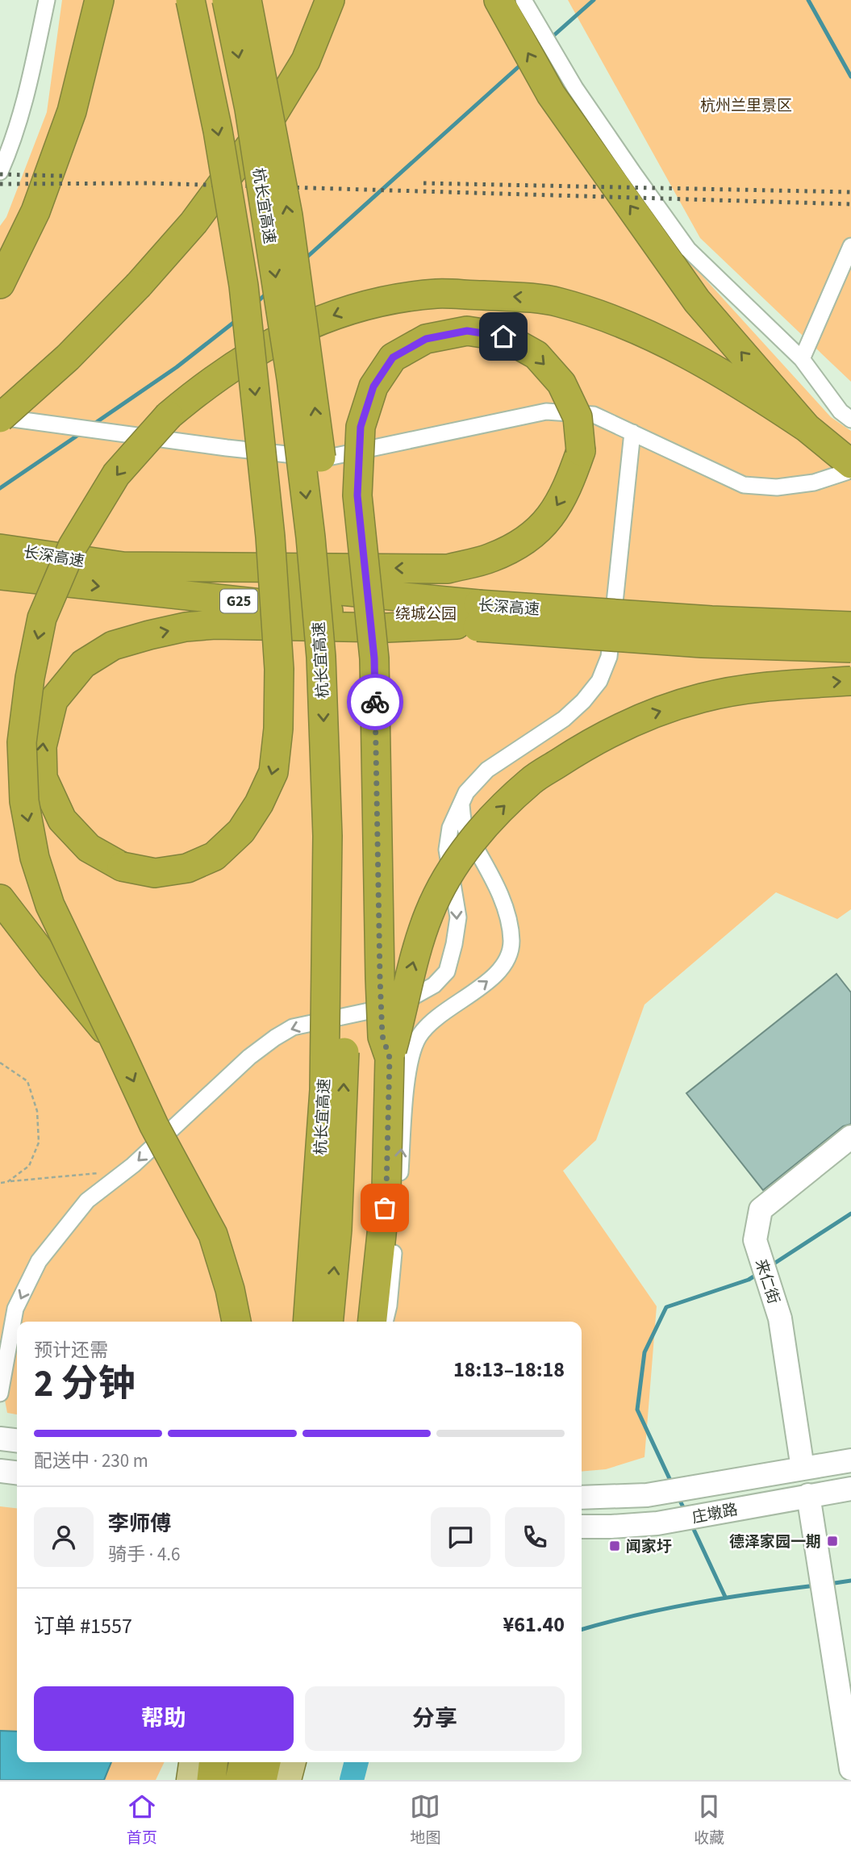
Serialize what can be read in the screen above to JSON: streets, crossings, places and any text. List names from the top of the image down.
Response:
{
  "streets": {
    "highway": ["杭长宜高速", "长深高速", "G25"],
    "street": ["来仁街", "庄墩路"]
  },
  "crossings": [
    ["来仁街", "庄墩路"]
  ],
  "parks": ["杭州兰里景区", "绕城公园"],
  "places": {
    "transit": ["德泽家园一期", "闻家圩"]
  },
  "page": {
    "heading": ["2 分钟", "预计还需", "18:13–18:18"],
    "panel": [
      "李师傅",
      "骑手 · 4.6",
      "订单 #1557",
      "¥61.40"
    ],
    "bar": "配送中 · 230 m",
    "buttons": ["帮助", "分享"],
    "tabs": ["首页", "地图", "收藏"]
  }
}
